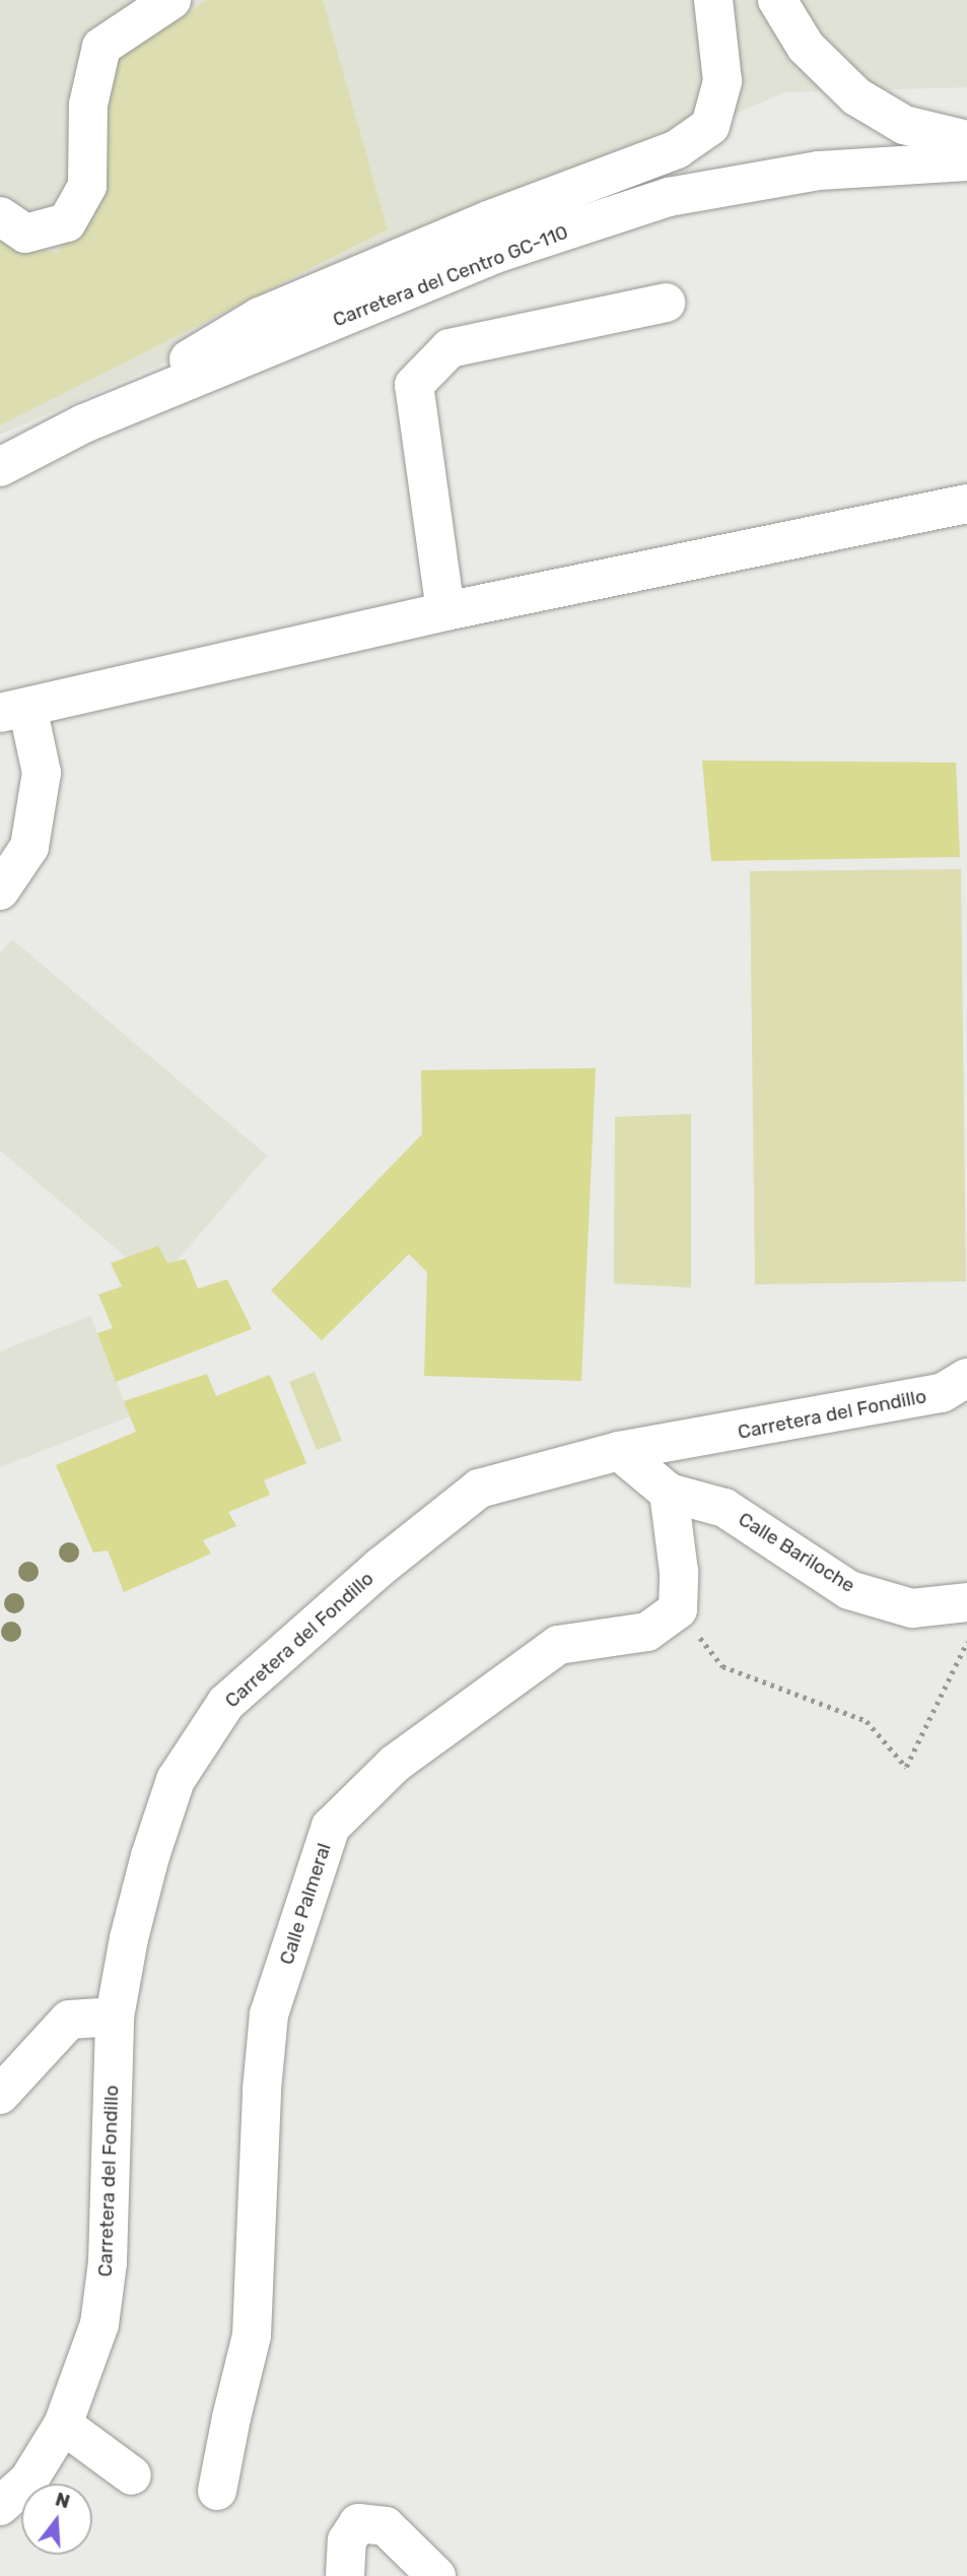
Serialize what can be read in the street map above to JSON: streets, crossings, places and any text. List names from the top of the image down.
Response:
{
  "streets": {
    "street": [
      "Carretera del Centro GC-110",
      "Carretera del Fondillo",
      "Calle Bariloche",
      "Calle Palmeral"
    ]
  },
  "north": "top"
}
